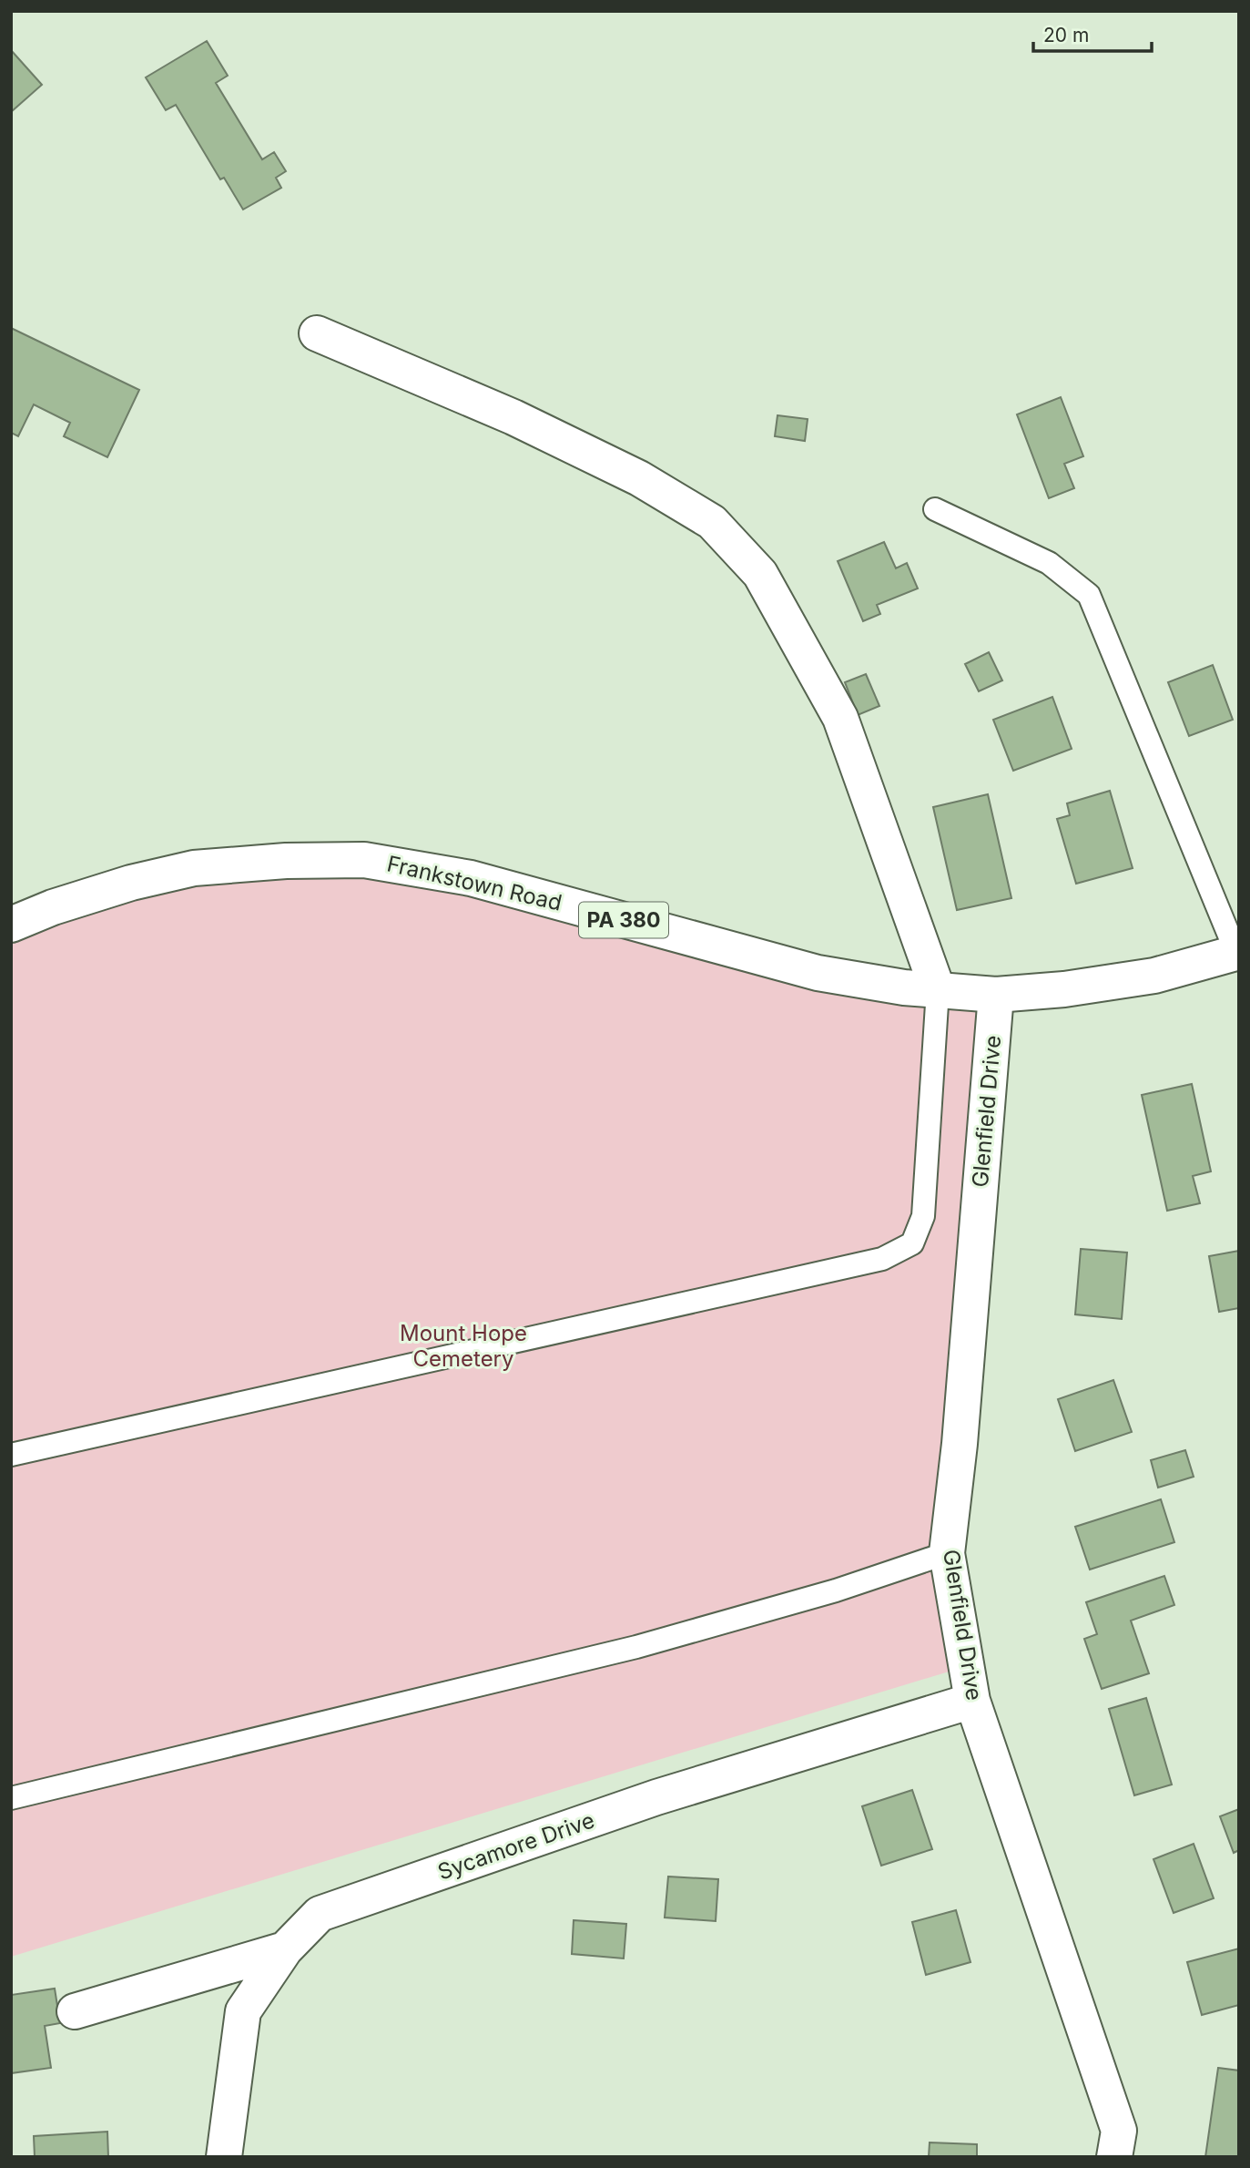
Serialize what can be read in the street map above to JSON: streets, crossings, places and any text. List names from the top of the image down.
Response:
{
  "streets": {
    "street": [
      "Frankstown Road",
      "PA 380",
      "Glenfield Drive",
      "Sycamore Drive"
    ]
  },
  "crossings": [
    ["Frankstown Road", "Glenfield Drive"],
    ["Glenfield Drive", "Sycamore Drive"]
  ],
  "parks": ["Mount Hope Cemetery"],
  "scale_bar": "20 m"
}
